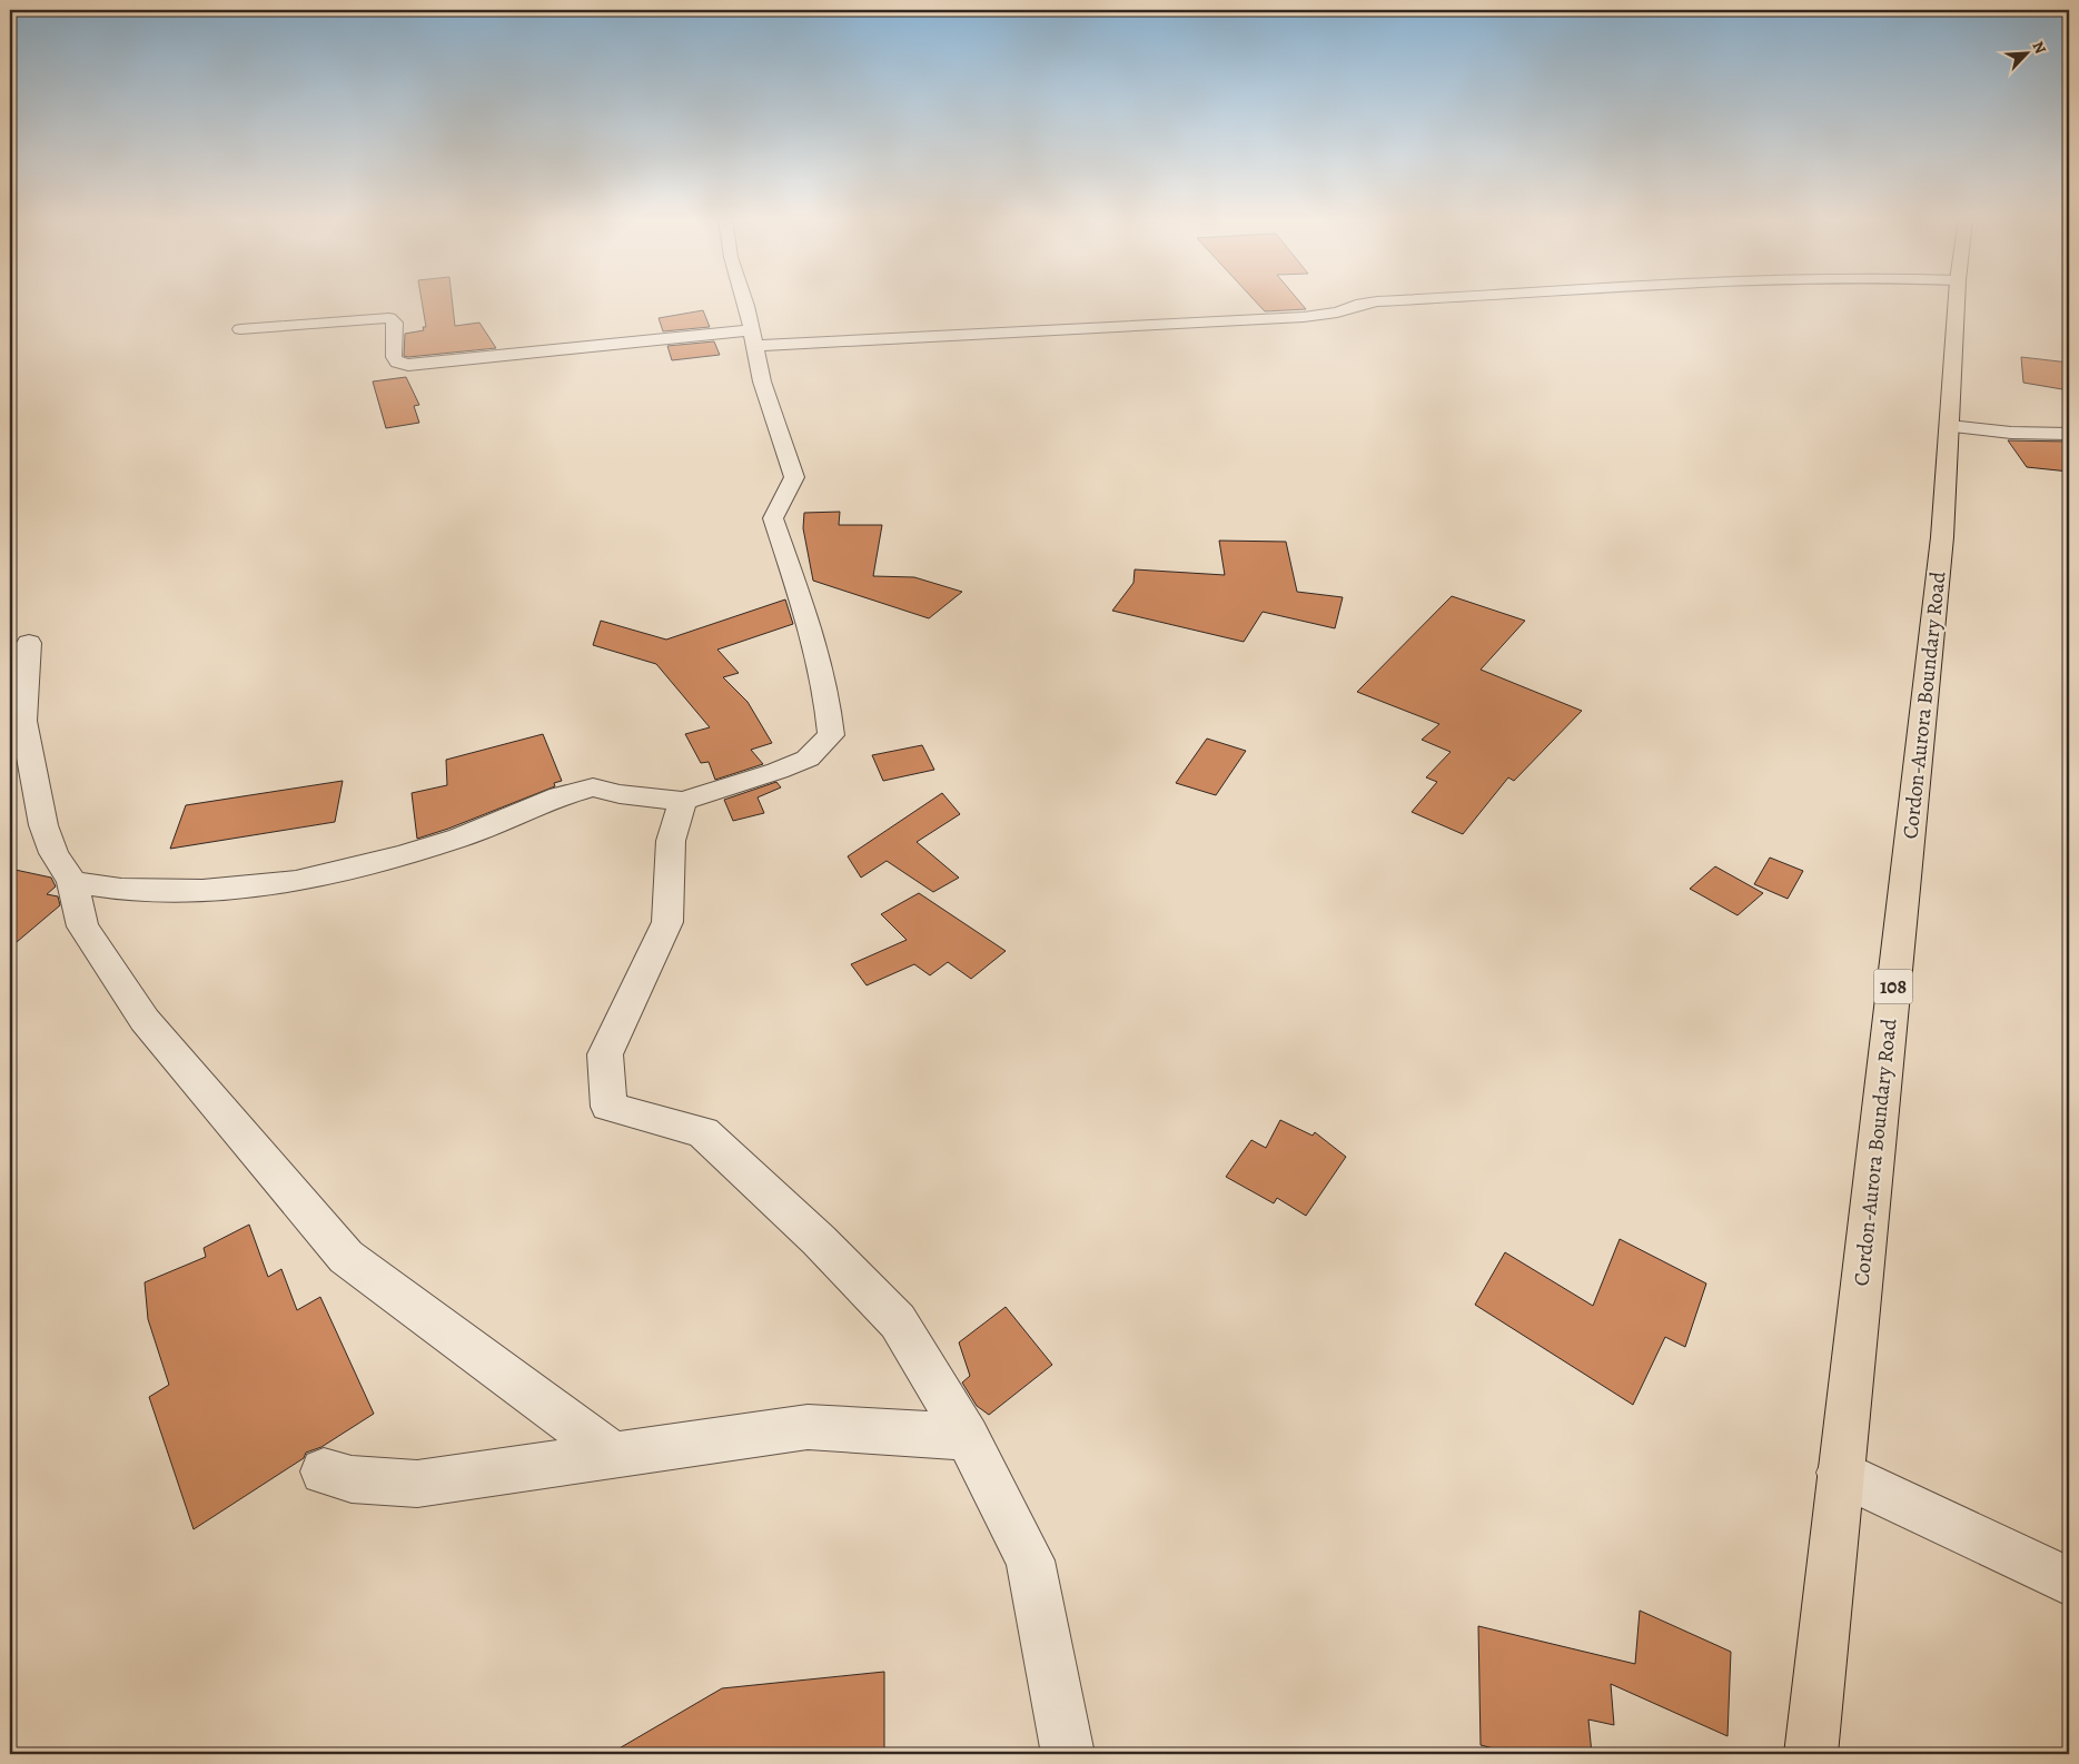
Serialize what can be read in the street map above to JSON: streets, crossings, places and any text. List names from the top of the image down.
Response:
{
  "streets": {
    "main road": ["Cordon-Aurora Boundary Road", "108"]
  },
  "north": "top right"
}
